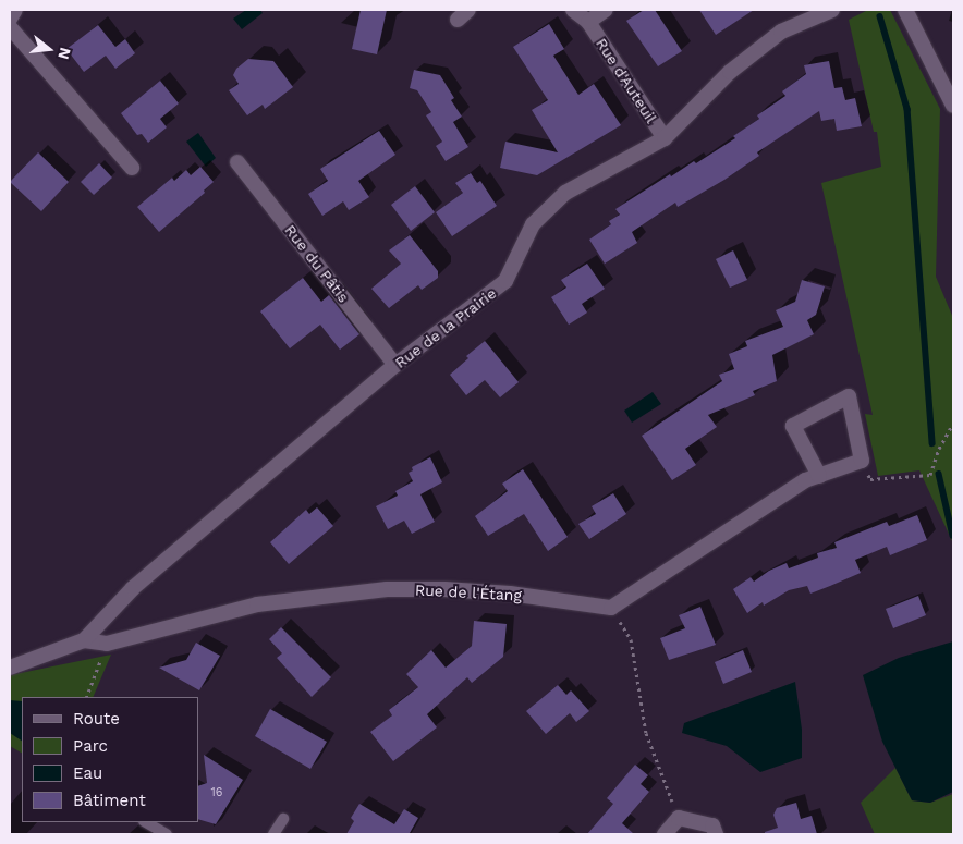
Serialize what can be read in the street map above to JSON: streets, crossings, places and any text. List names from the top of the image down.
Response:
{
  "streets": {
    "street": [
      "Rue d'Auteuil",
      "Rue du Pâtis",
      "Rue de la Prairie",
      "Rue de l'Étang"
    ]
  },
  "crossings": [
    ["Rue d'Auteuil", "Rue de la Prairie"],
    ["Rue du Pâtis", "Rue de la Prairie"],
    ["Rue de la Prairie", "Rue de l'Étang"]
  ],
  "house_numbers": ["16"],
  "legend": [
    "Route",
    "Parc",
    "Eau",
    "Bâtiment"
  ],
  "north": "right"
}
